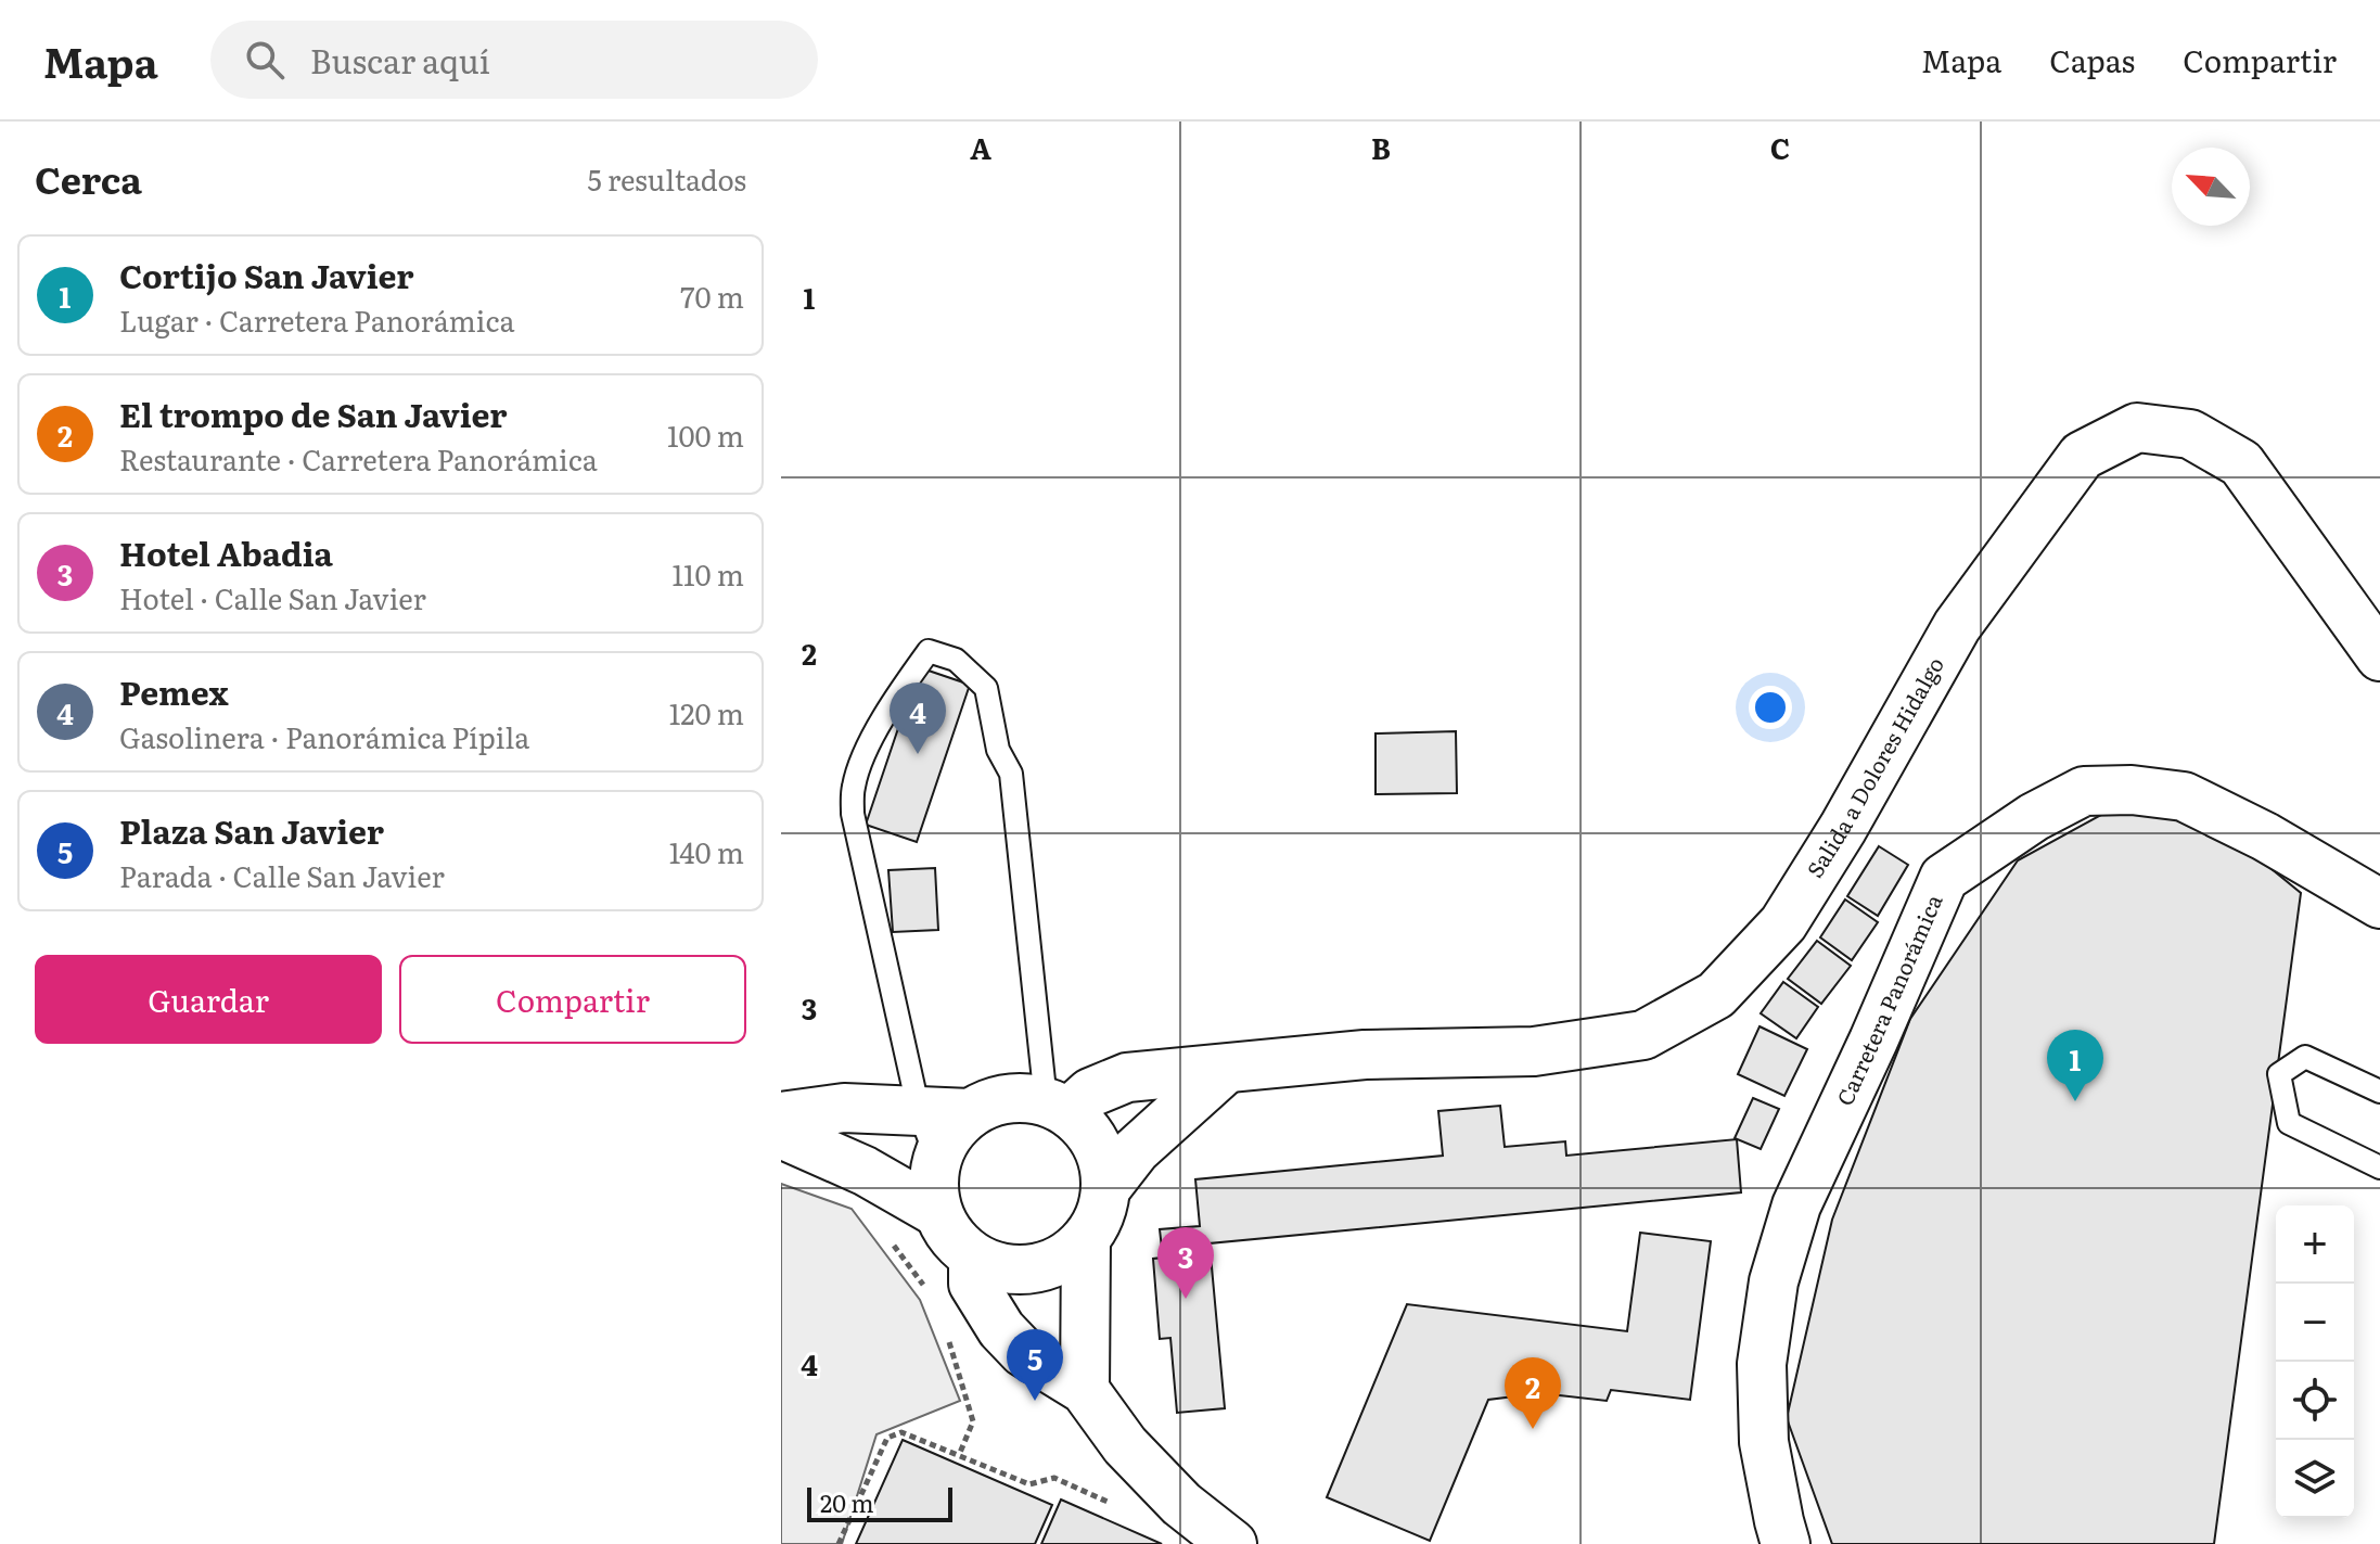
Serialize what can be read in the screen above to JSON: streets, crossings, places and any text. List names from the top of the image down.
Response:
{
  "streets": {
    "main road": ["Salida a Dolores Hidalgo", "Carretera Panorámica"]
  },
  "scale_bar": "20 m",
  "north": "top left",
  "page": {
    "header": "Mapa",
    "search": "Buscar aquí",
    "nav": ["Mapa", "Capas", "Compartir"],
    "heading": ["Cerca", "5 resultados"],
    "list": [
      {
        "mark": "1",
        "name": "Cortijo San Javier",
        "note": "Lugar · Carretera Panorámica",
        "value": "70 m"
      },
      {
        "mark": "2",
        "name": "El trompo de San Javier",
        "note": "Restaurante · Carretera Panorámica",
        "value": "100 m"
      },
      {
        "mark": "3",
        "name": "Hotel Abadia",
        "note": "Hotel · Calle San Javier",
        "value": "110 m"
      },
      {
        "mark": "4",
        "name": "Pemex",
        "note": "Gasolinera · Panorámica Pípila",
        "value": "120 m"
      },
      {
        "mark": "5",
        "name": "Plaza San Javier",
        "note": "Parada · Calle San Javier",
        "value": "140 m"
      }
    ],
    "pins": [
      "4",
      "1",
      "3",
      "5",
      "2"
    ],
    "buttons": ["Guardar", "Compartir"],
    "map_buttons": ["+", "−"],
    "scale": "20 m"
  },
  "grid": {
    "columns": ["A", "B", "C"],
    "rows": [
      "1",
      "2",
      "3",
      "4"
    ]
  }
}
